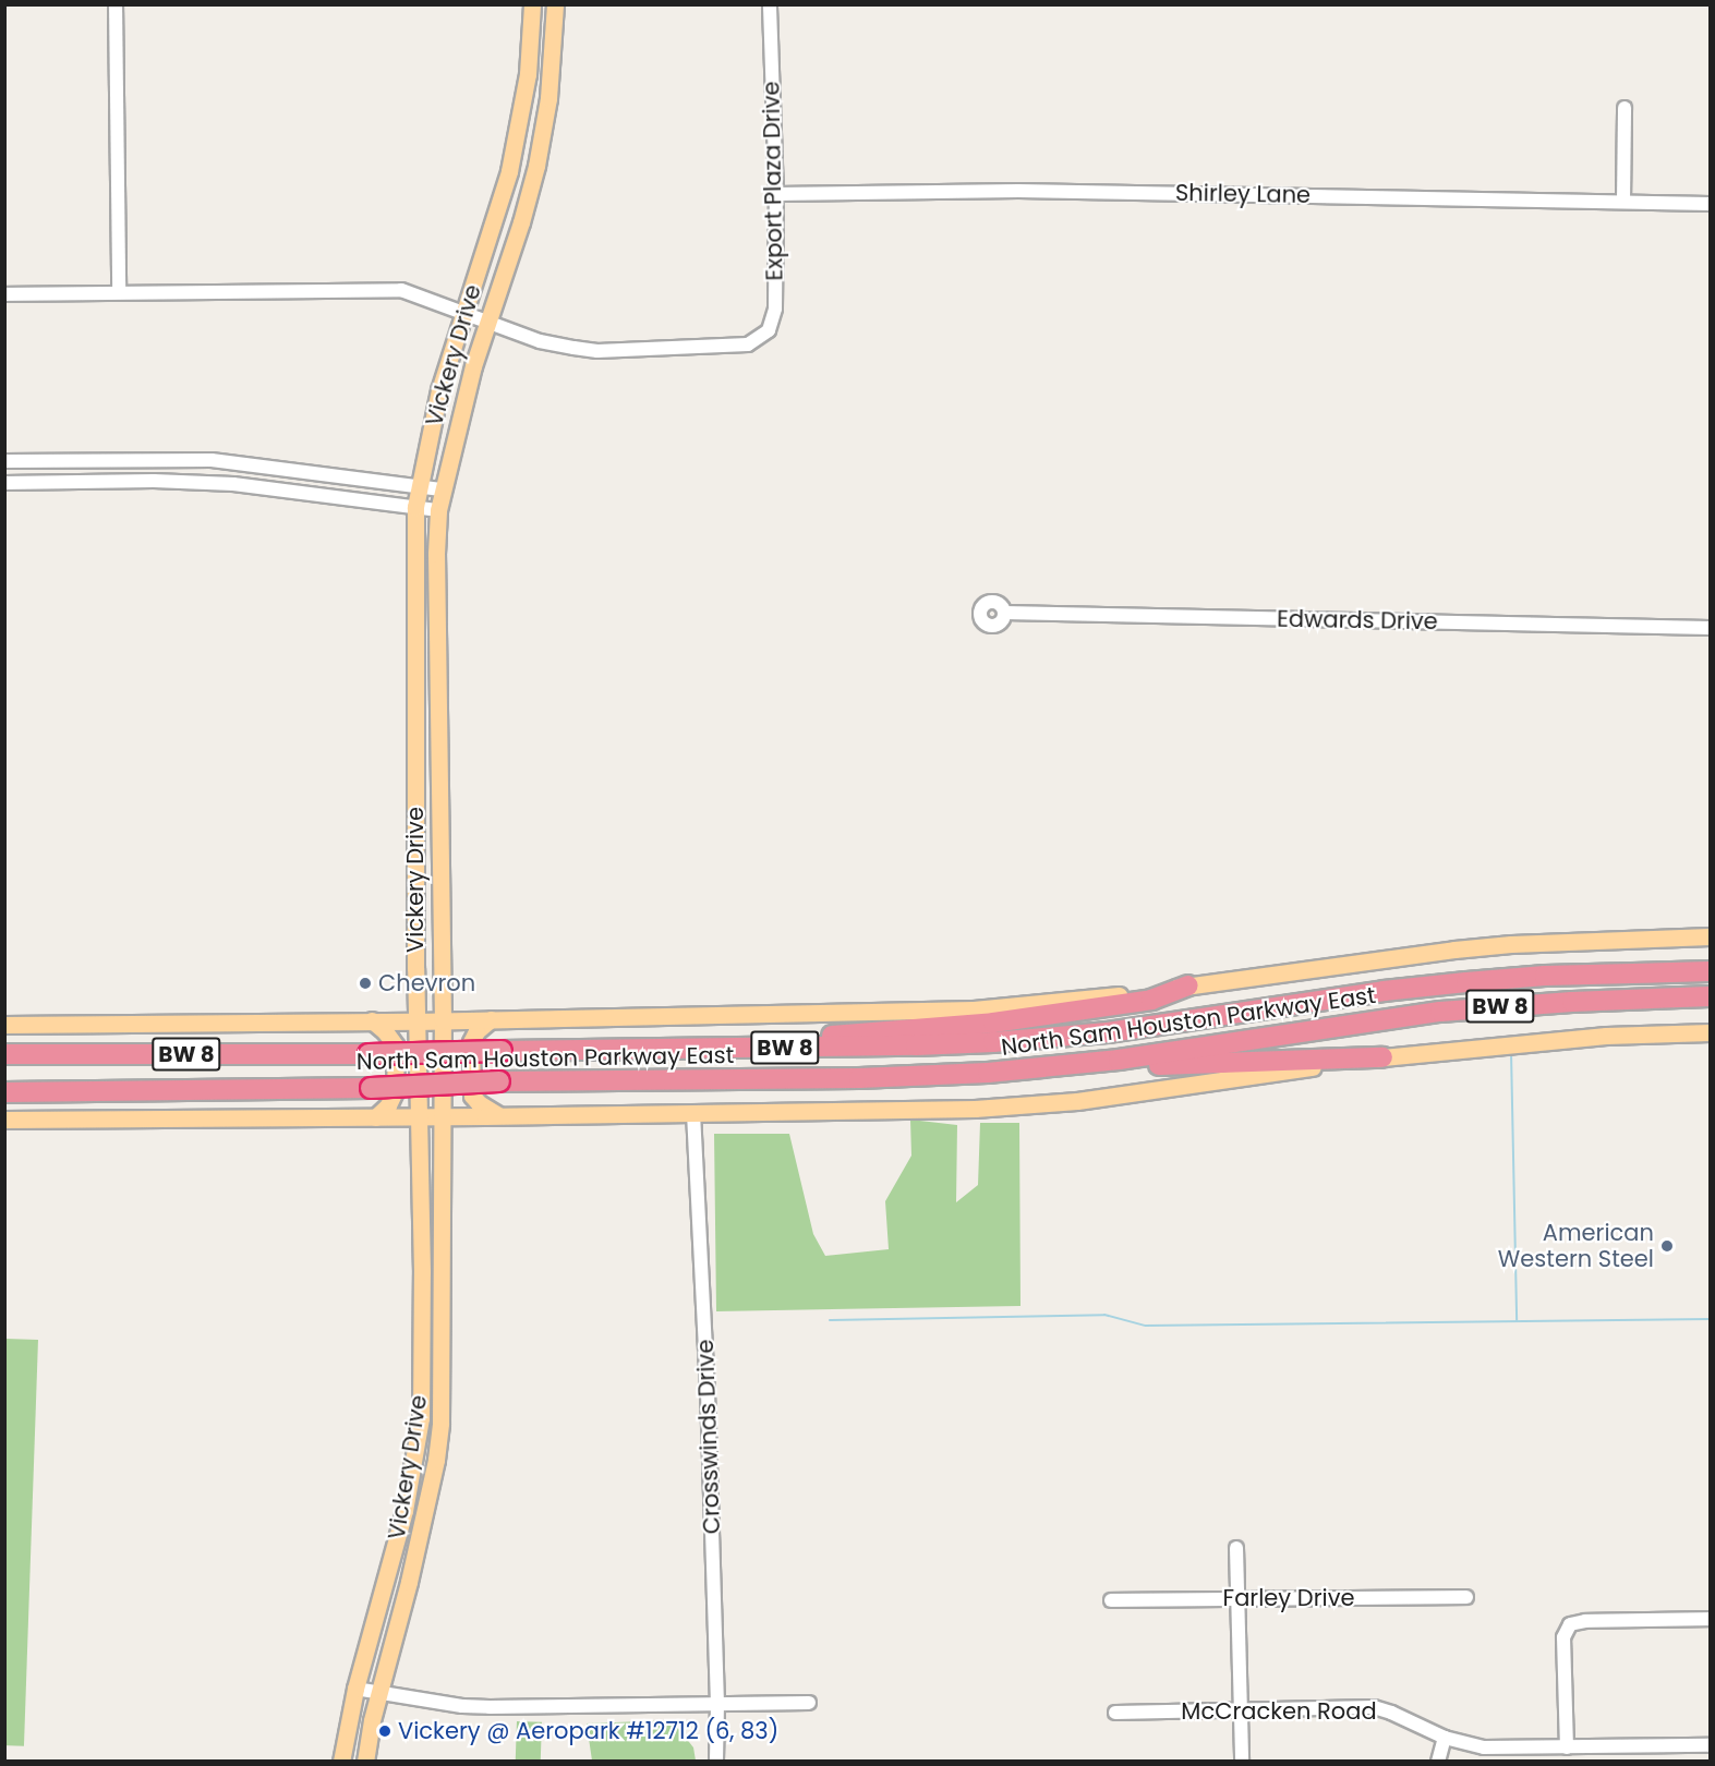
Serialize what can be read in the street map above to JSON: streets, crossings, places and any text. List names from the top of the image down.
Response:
{
  "streets": {
    "highway": ["BW 8", "North Sam Houston Parkway East"],
    "main road": ["Vickery Drive"],
    "street": [
      "Export Plaza Drive",
      "Shirley Lane",
      "Edwards Drive",
      "Crosswinds Drive",
      "Farley Drive",
      "McCracken Road"
    ]
  },
  "crossings": [
    ["Export Plaza Drive", "Shirley Lane"],
    ["Export Plaza Drive", "Vickery Drive"],
    ["Vickery Drive", "North Sam Houston Parkway East"]
  ],
  "places": ["Chevron", "American Western Steel", "Vickery @ Aeropark #12712 (6, 83)"]
}
